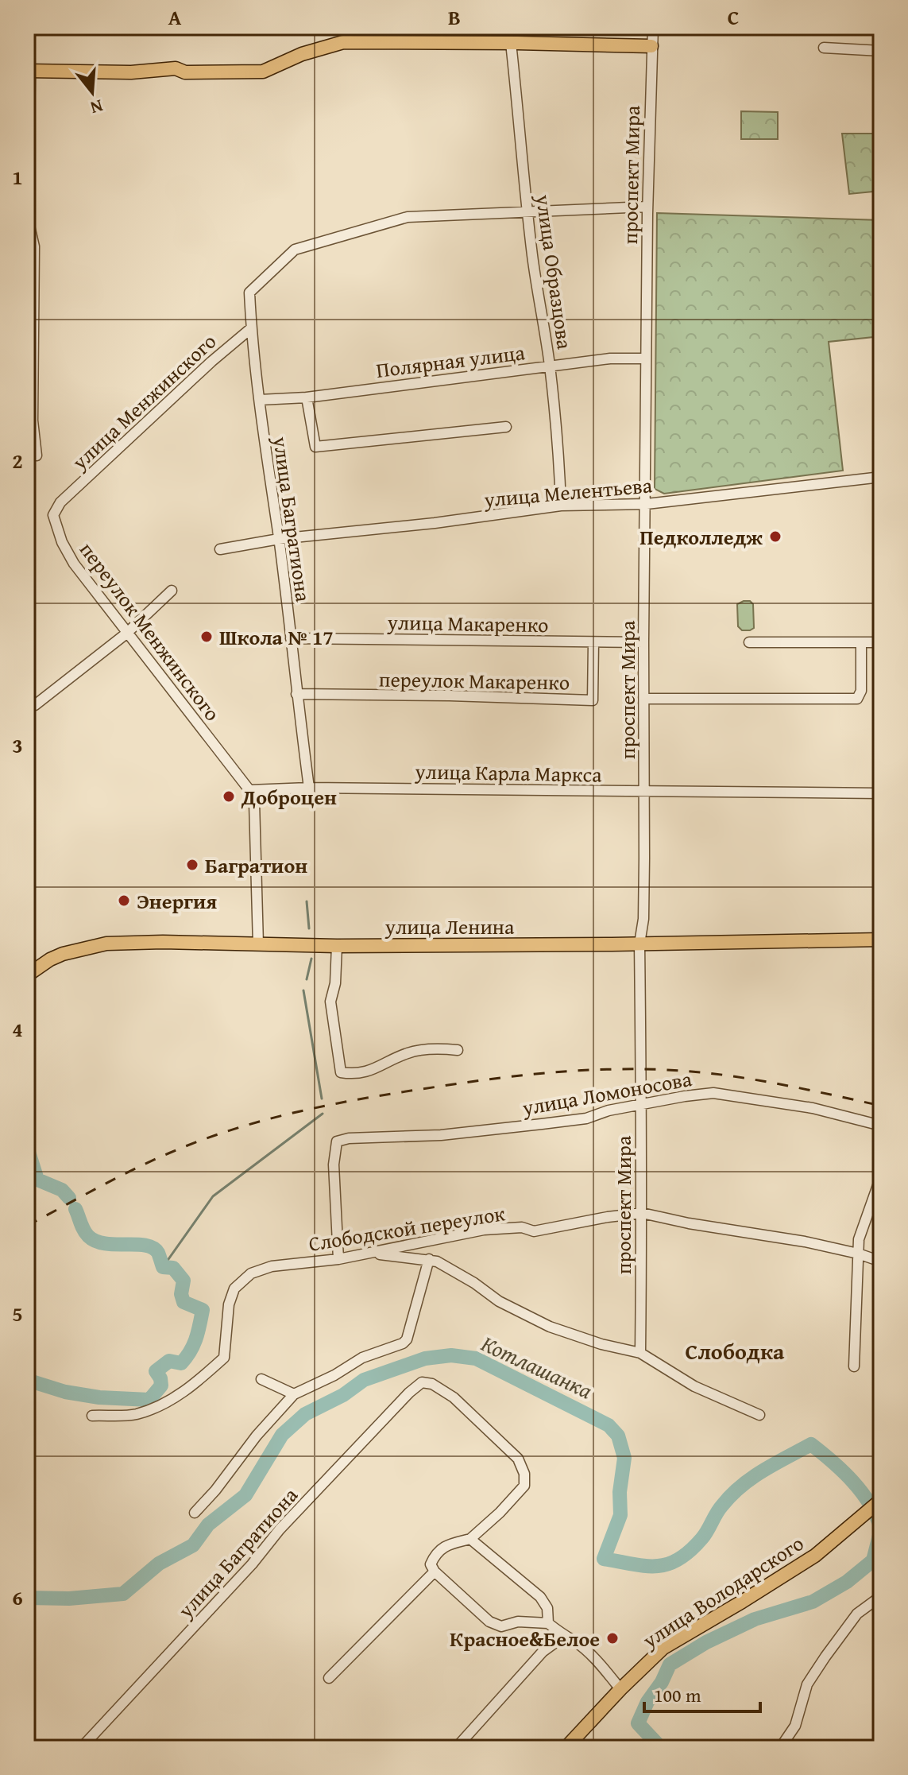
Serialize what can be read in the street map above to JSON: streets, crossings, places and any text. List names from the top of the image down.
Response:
{
  "streets": {
    "main road": ["улица Ленина", "улица Володарского"],
    "street": [
      "проспект Мира",
      "улица Образцова",
      "Полярная улица",
      "улица Менжинского",
      "улица Мелентьева",
      "улица Багратиона",
      "улица Макаренко",
      "переулок Менжинского",
      "переулок Макаренко",
      "улица Карла Маркса",
      "улица Ломоносова",
      "Слободской переулок"
    ]
  },
  "crossings": [
    ["проспект Мира", "Полярная улица"],
    ["проспект Мира", "улица Мелентьева"],
    ["проспект Мира", "улица Макаренко"],
    ["проспект Мира", "улица Карла Маркса"],
    ["проспект Мира", "улица Ленина"],
    ["проспект Мира", "улица Ломоносова"],
    ["проспект Мира", "Слободской переулок"],
    ["улица Образцова", "Полярная улица"],
    ["улица Образцова", "улица Мелентьева"],
    ["улица Образцова", "улица Багратиона"],
    ["Полярная улица", "улица Багратиона"],
    ["улица Менжинского", "улица Багратиона"],
    ["улица Менжинского", "переулок Менжинского"],
    ["улица Мелентьева", "улица Багратиона"],
    ["улица Багратиона", "улица Макаренко"],
    ["улица Багратиона", "переулок Макаренко"],
    ["улица Багратиона", "улица Карла Маркса"],
    ["улица Макаренко", "переулок Макаренко"],
    ["переулок Менжинского", "улица Карла Маркса"],
    ["улица Ломоносова", "Слободской переулок"]
  ],
  "districts": ["Слободка"],
  "water": ["Котлашанка"],
  "places": [
    "Педколледж",
    "Школа № 17",
    "Доброцен",
    "Багратион",
    "Энергия",
    "Красное&Белое"
  ],
  "scale_bar": "100 m",
  "north": "bottom",
  "grid": {
    "columns": ["A", "B", "C"],
    "rows": [
      "1",
      "2",
      "3",
      "4",
      "5",
      "6"
    ]
  }
}
